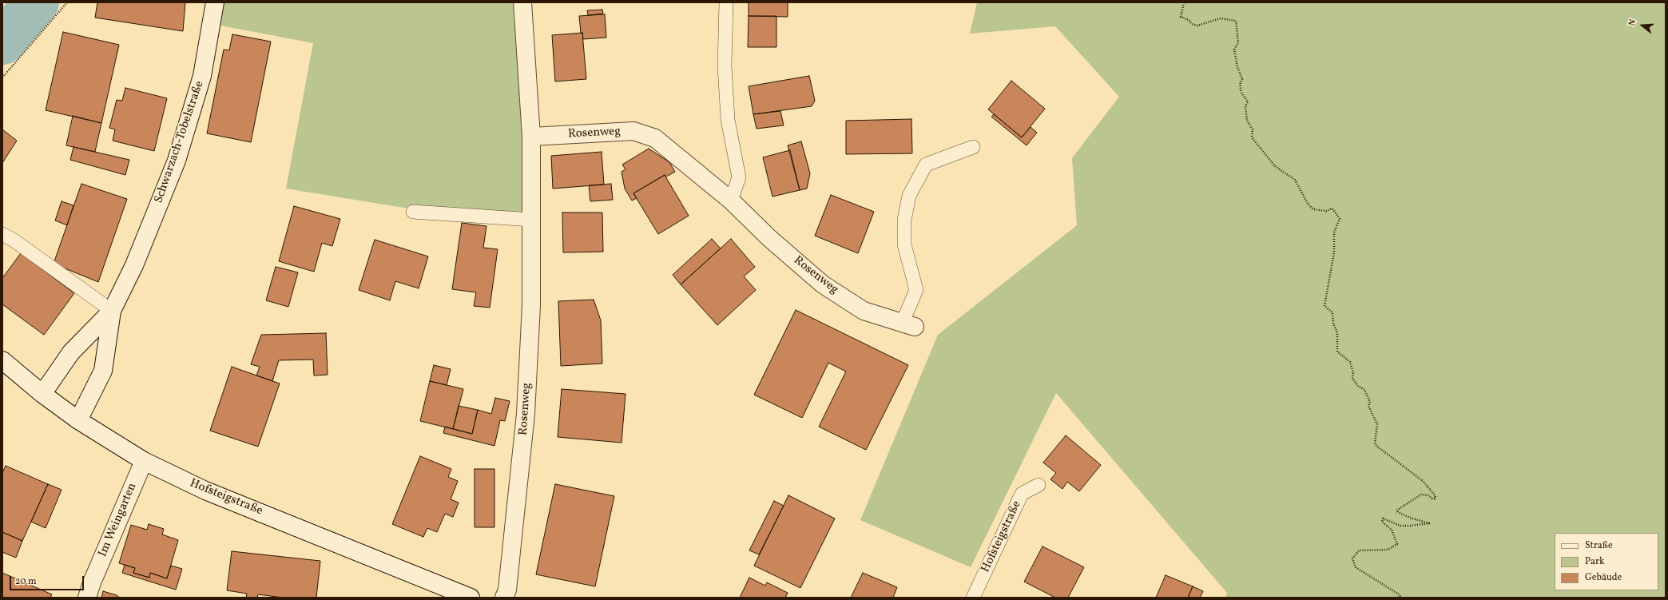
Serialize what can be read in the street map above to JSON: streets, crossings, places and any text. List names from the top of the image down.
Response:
{
  "streets": {
    "street": [
      "Rosenweg",
      "Schwarzach-Tobelstraße",
      "Hofsteigstraße",
      "Im Weingarten"
    ]
  },
  "crossings": [
    ["Schwarzach-Tobelstraße", "Hofsteigstraße"],
    ["Hofsteigstraße", "Im Weingarten"]
  ],
  "legend": ["Straße", "Park", "Gebäude"],
  "scale_bar": "20 m",
  "north": "left"
}
